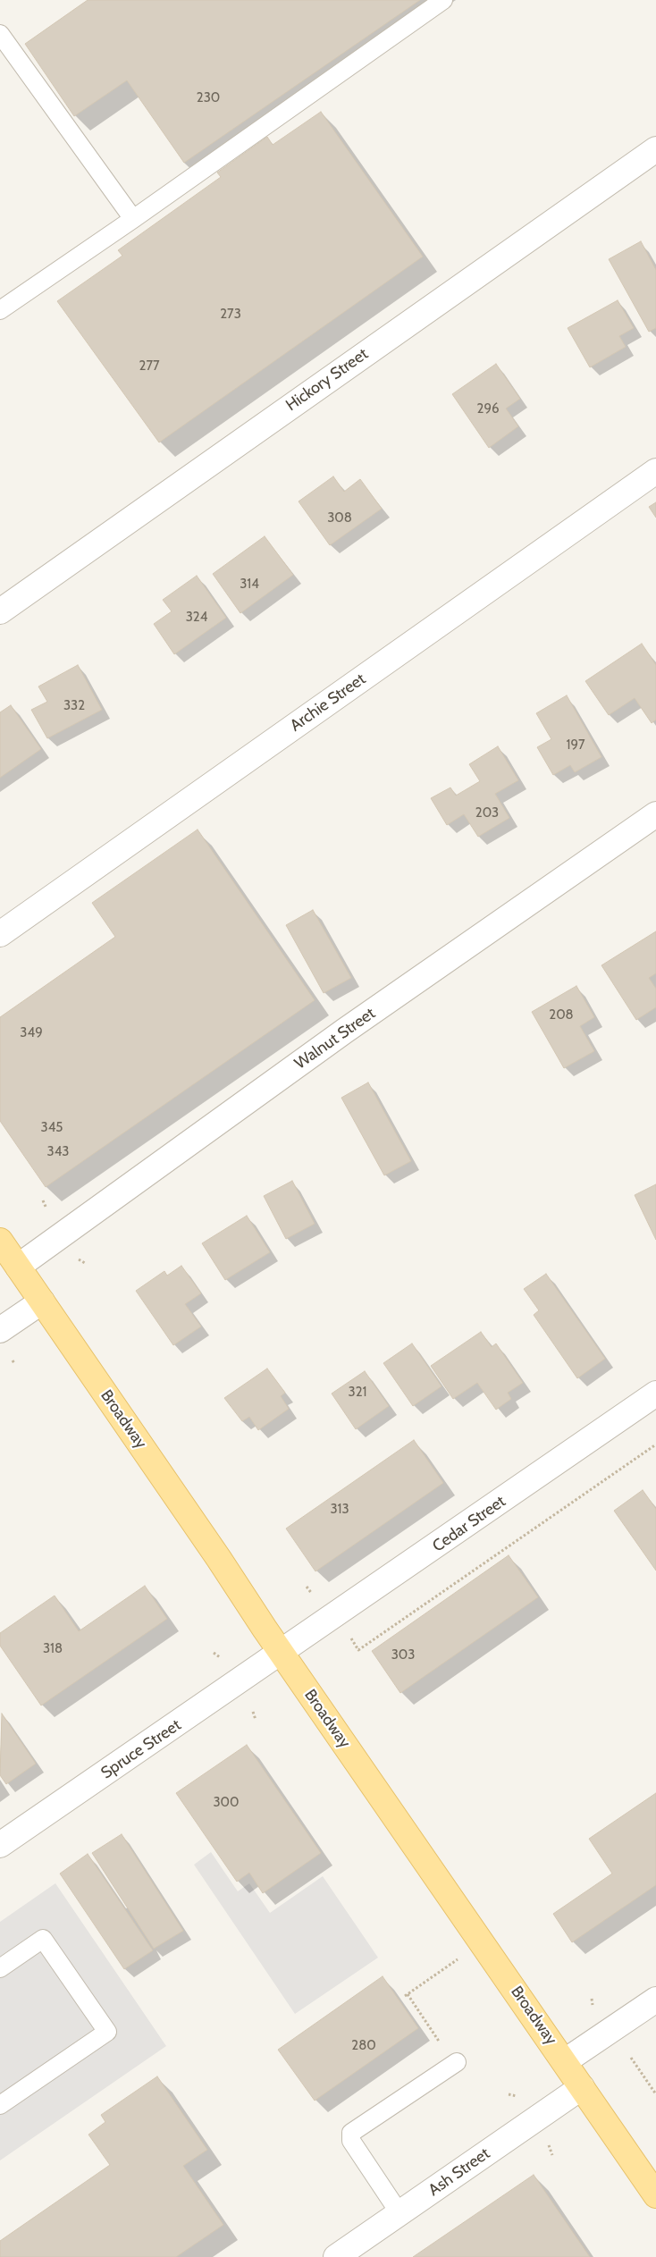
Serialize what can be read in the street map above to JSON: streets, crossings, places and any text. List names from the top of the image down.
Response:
{
  "streets": {
    "main road": ["Broadway"],
    "street": [
      "Hickory Street",
      "Archie Street",
      "Walnut Street",
      "Cedar Street",
      "Spruce Street",
      "Ash Street"
    ]
  },
  "crossings": [
    ["Walnut Street", "Broadway"],
    ["Broadway", "Cedar Street"],
    ["Broadway", "Spruce Street"],
    ["Broadway", "Ash Street"],
    ["Cedar Street", "Spruce Street"]
  ],
  "house_numbers": [
    "230",
    "273",
    "277",
    "296",
    "308",
    "314",
    "324",
    "332",
    "197",
    "203",
    "208",
    "349",
    "345",
    "343",
    "321",
    "313",
    "318",
    "303",
    "300",
    "280"
  ]
}
